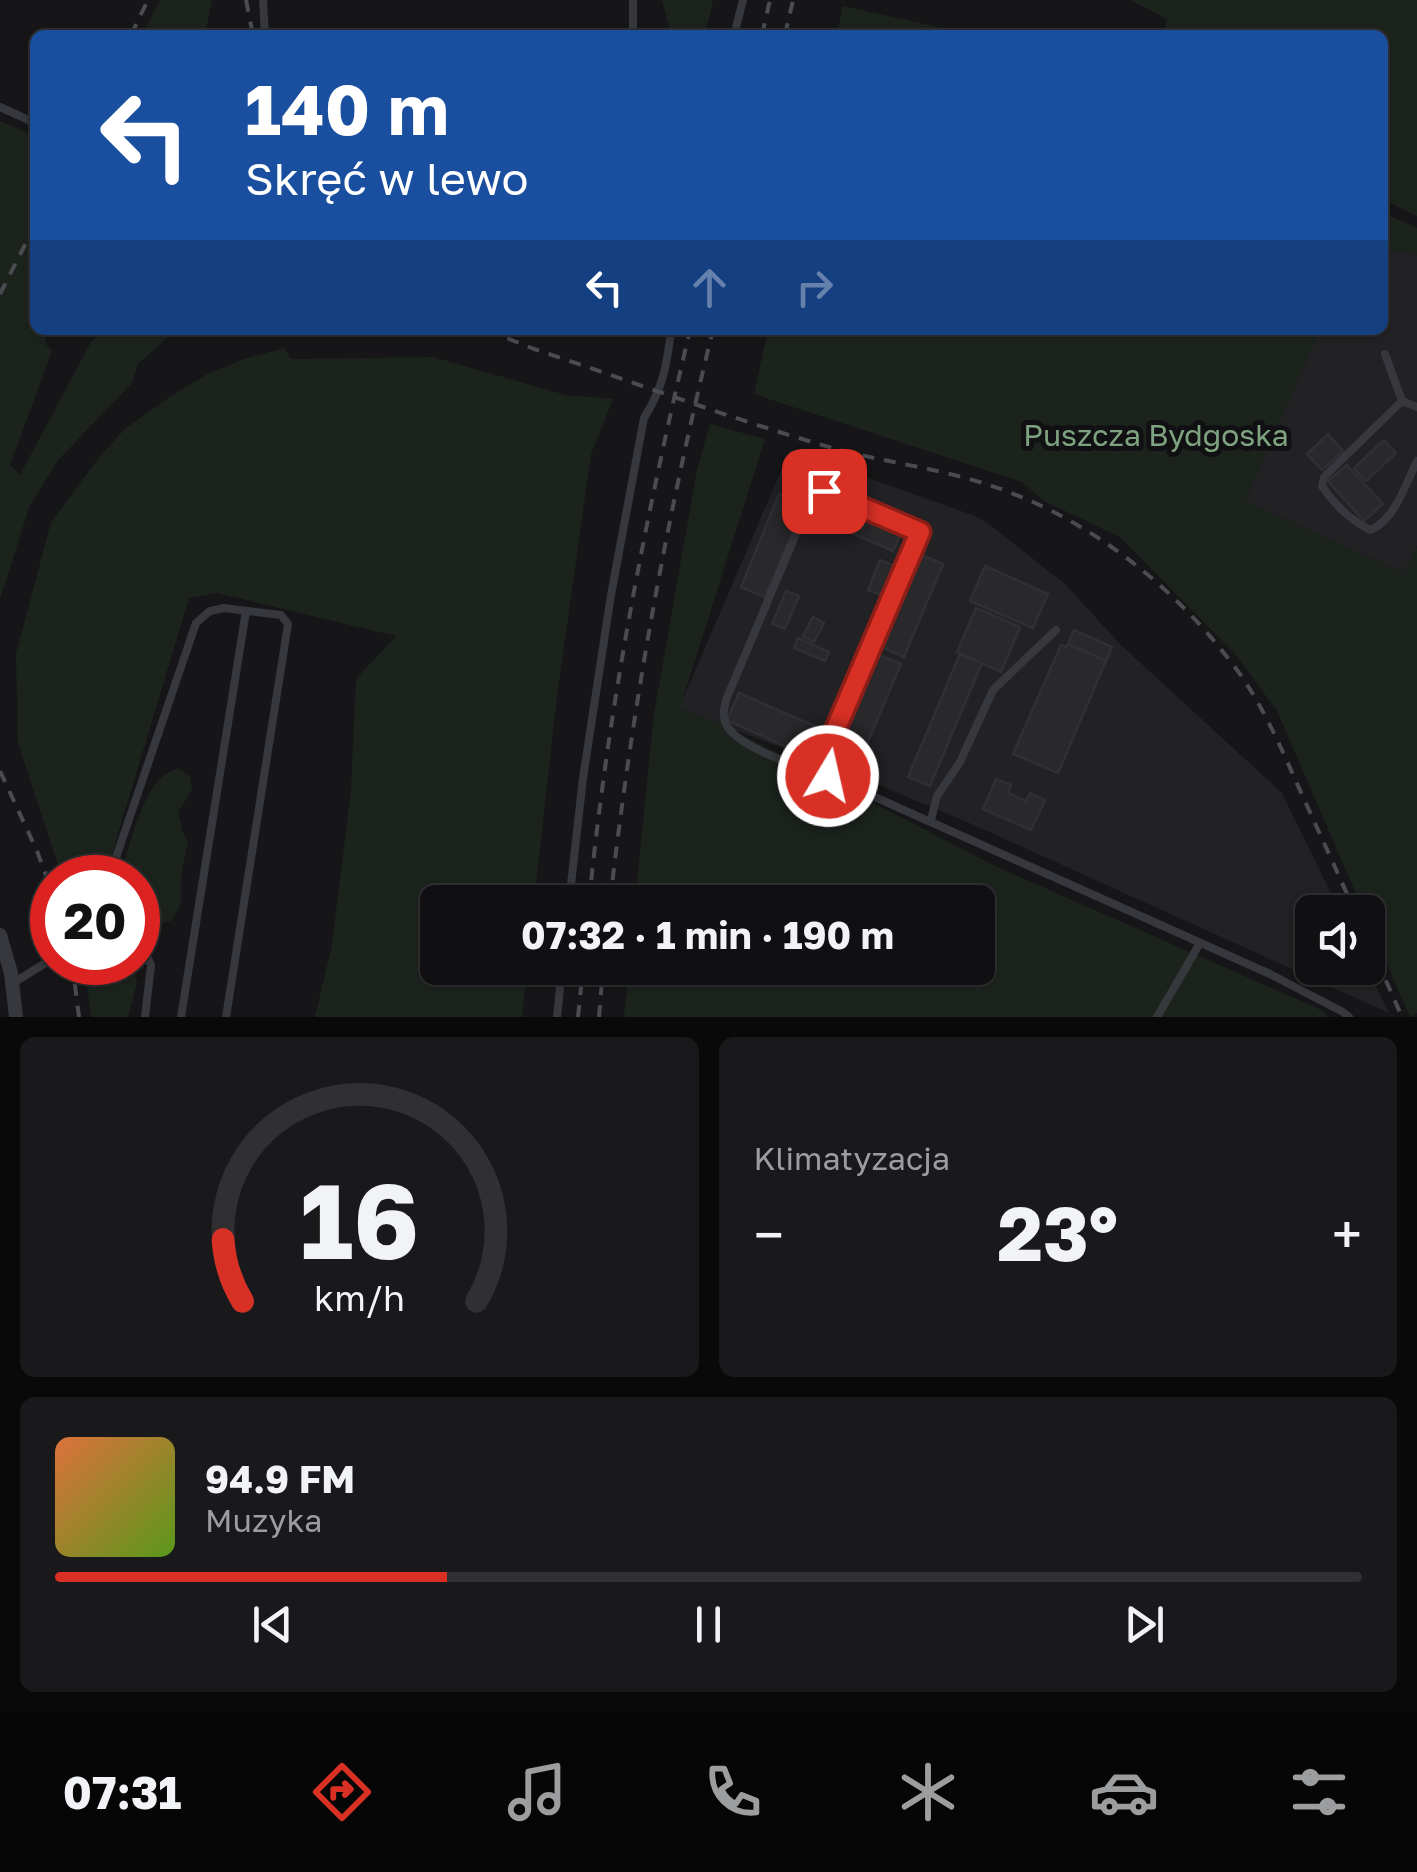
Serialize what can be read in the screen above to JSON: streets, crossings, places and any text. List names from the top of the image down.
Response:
{
  "parks": ["Puszcza Bydgoska"],
  "page": {
    "turn": ["140 m", "Skręć w lewo"],
    "limit": "20",
    "trip": "07:32 · 1 min · 190 m",
    "tile": "Klimatyzacja",
    "heat": ["−", "23°", "+"],
    "song": ["94.9 FM", "Muzyka"],
    "tabs": "07:31",
    "gauge": ["16", "km/h"]
  }
}
